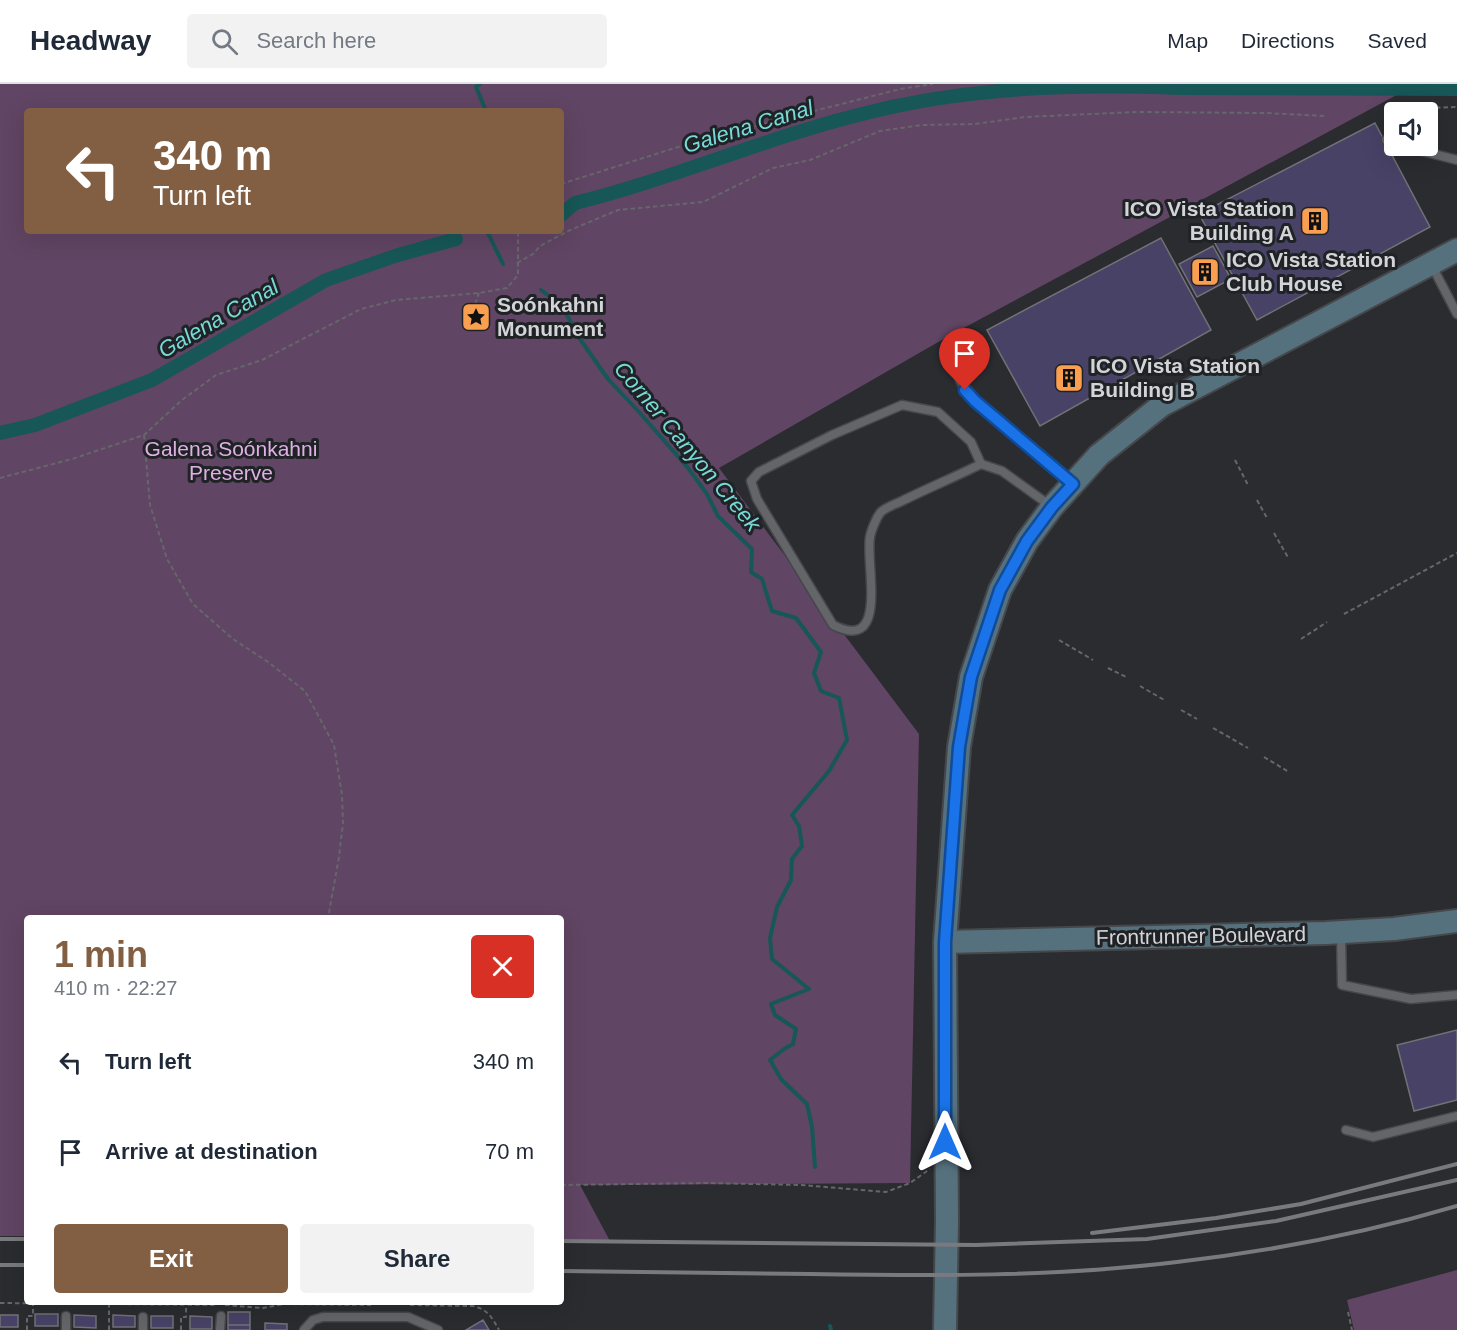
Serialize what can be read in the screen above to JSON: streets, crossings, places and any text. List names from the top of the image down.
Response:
{
  "streets": {
    "street": ["Frontrunner Boulevard"]
  },
  "water": ["Galena Canal", "Corner Canyon Creek"],
  "parks": ["Galena Soónkahni Preserve"],
  "places": {
    "building": ["ICO Vista Station Building A", "ICO Vista Station Club House", "ICO Vista Station Building B"],
    "place": ["Soónkahni Monument"]
  },
  "page": {
    "header": "Headway",
    "search": "Search here",
    "nav": ["Map", "Directions", "Saved"],
    "turn": ["340 m", "Turn left"],
    "heading": ["1 min", "410 m · 22:27"],
    "list": [
      {
        "name": "Turn left",
        "value": "340 m"
      },
      {
        "name": "Arrive at destination",
        "value": "70 m"
      }
    ],
    "buttons": ["Exit", "Share"]
  }
}
